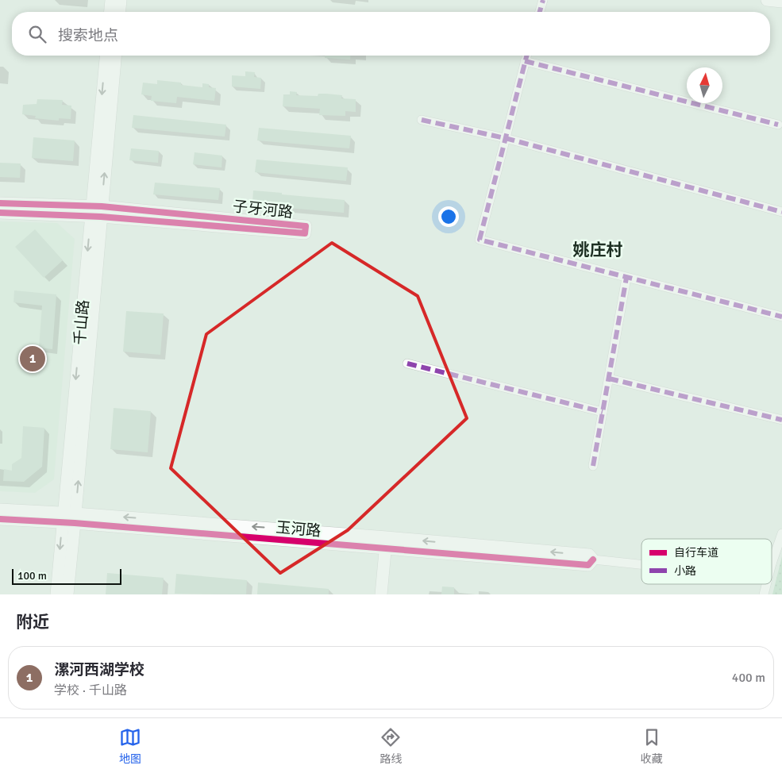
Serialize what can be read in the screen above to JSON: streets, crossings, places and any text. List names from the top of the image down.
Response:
{
  "streets": {
    "street": ["子牙河路", "千山路", "玉河路"]
  },
  "crossings": [
    ["子牙河路", "千山路"],
    ["千山路", "玉河路"]
  ],
  "districts": ["姚庄村"],
  "legend": ["自行车道", "小路"],
  "scale_bar": "100 m",
  "north": "top",
  "page": {
    "search": "搜索地点",
    "pins": "1",
    "scale": "100 m",
    "heading": "附近",
    "list": [
      {
        "mark": "1",
        "name": "漯河西湖学校",
        "note": "学校 · 千山路",
        "value": "400 m"
      }
    ],
    "nav": ["地图", "路线", "收藏"]
  }
}
